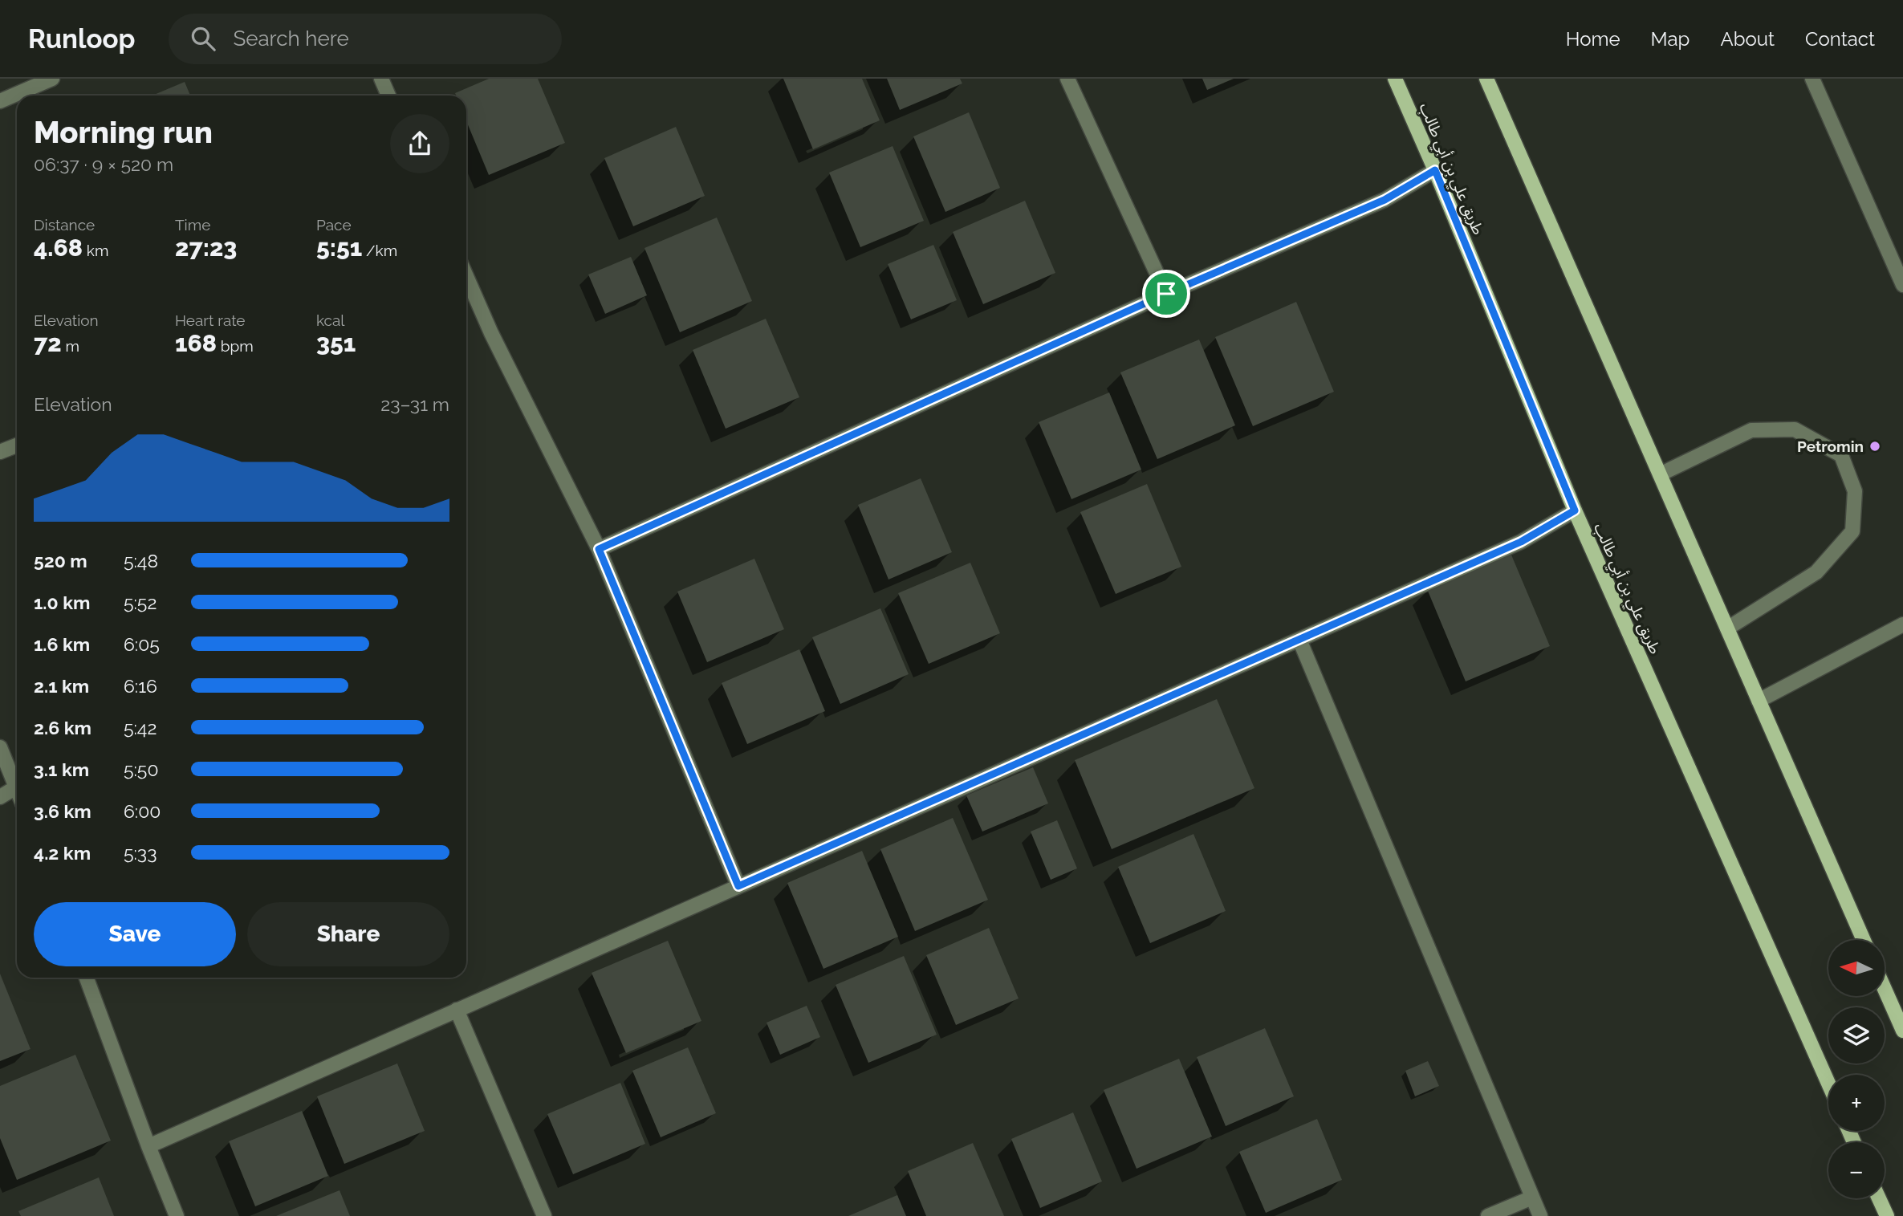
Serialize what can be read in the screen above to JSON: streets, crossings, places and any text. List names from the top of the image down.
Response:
{
  "streets": {
    "main road": ["طريق علي بن أبي طالب"]
  },
  "places": ["Petromin"],
  "north": "left",
  "page": {
    "header": "Runloop",
    "search": "Search here",
    "nav": [
      "Home",
      "Map",
      "About",
      "Contact"
    ],
    "heading": ["Morning run", "06:37 · 9 × 520 m"],
    "stats": [
      ["Distance", "4.68 km"],
      ["Time", "27:23"],
      ["Pace", "5:51 /km"],
      ["Elevation", "72 m"],
      ["Heart rate", "168 bpm"],
      ["kcal", "351"]
    ],
    "chart": ["Elevation", "23–31 m"],
    "list": [
      {
        "name": "520 m",
        "note": "5:48"
      },
      {
        "name": "1.0 km",
        "note": "5:52"
      },
      {
        "name": "1.6 km",
        "note": "6:05"
      },
      {
        "name": "2.1 km",
        "note": "6:16"
      },
      {
        "name": "2.6 km",
        "note": "5:42"
      },
      {
        "name": "3.1 km",
        "note": "5:50"
      },
      {
        "name": "3.6 km",
        "note": "6:00"
      },
      {
        "name": "4.2 km",
        "note": "5:33"
      }
    ],
    "buttons": ["Save", "Share"],
    "map_buttons": ["+", "−"]
  }
}
